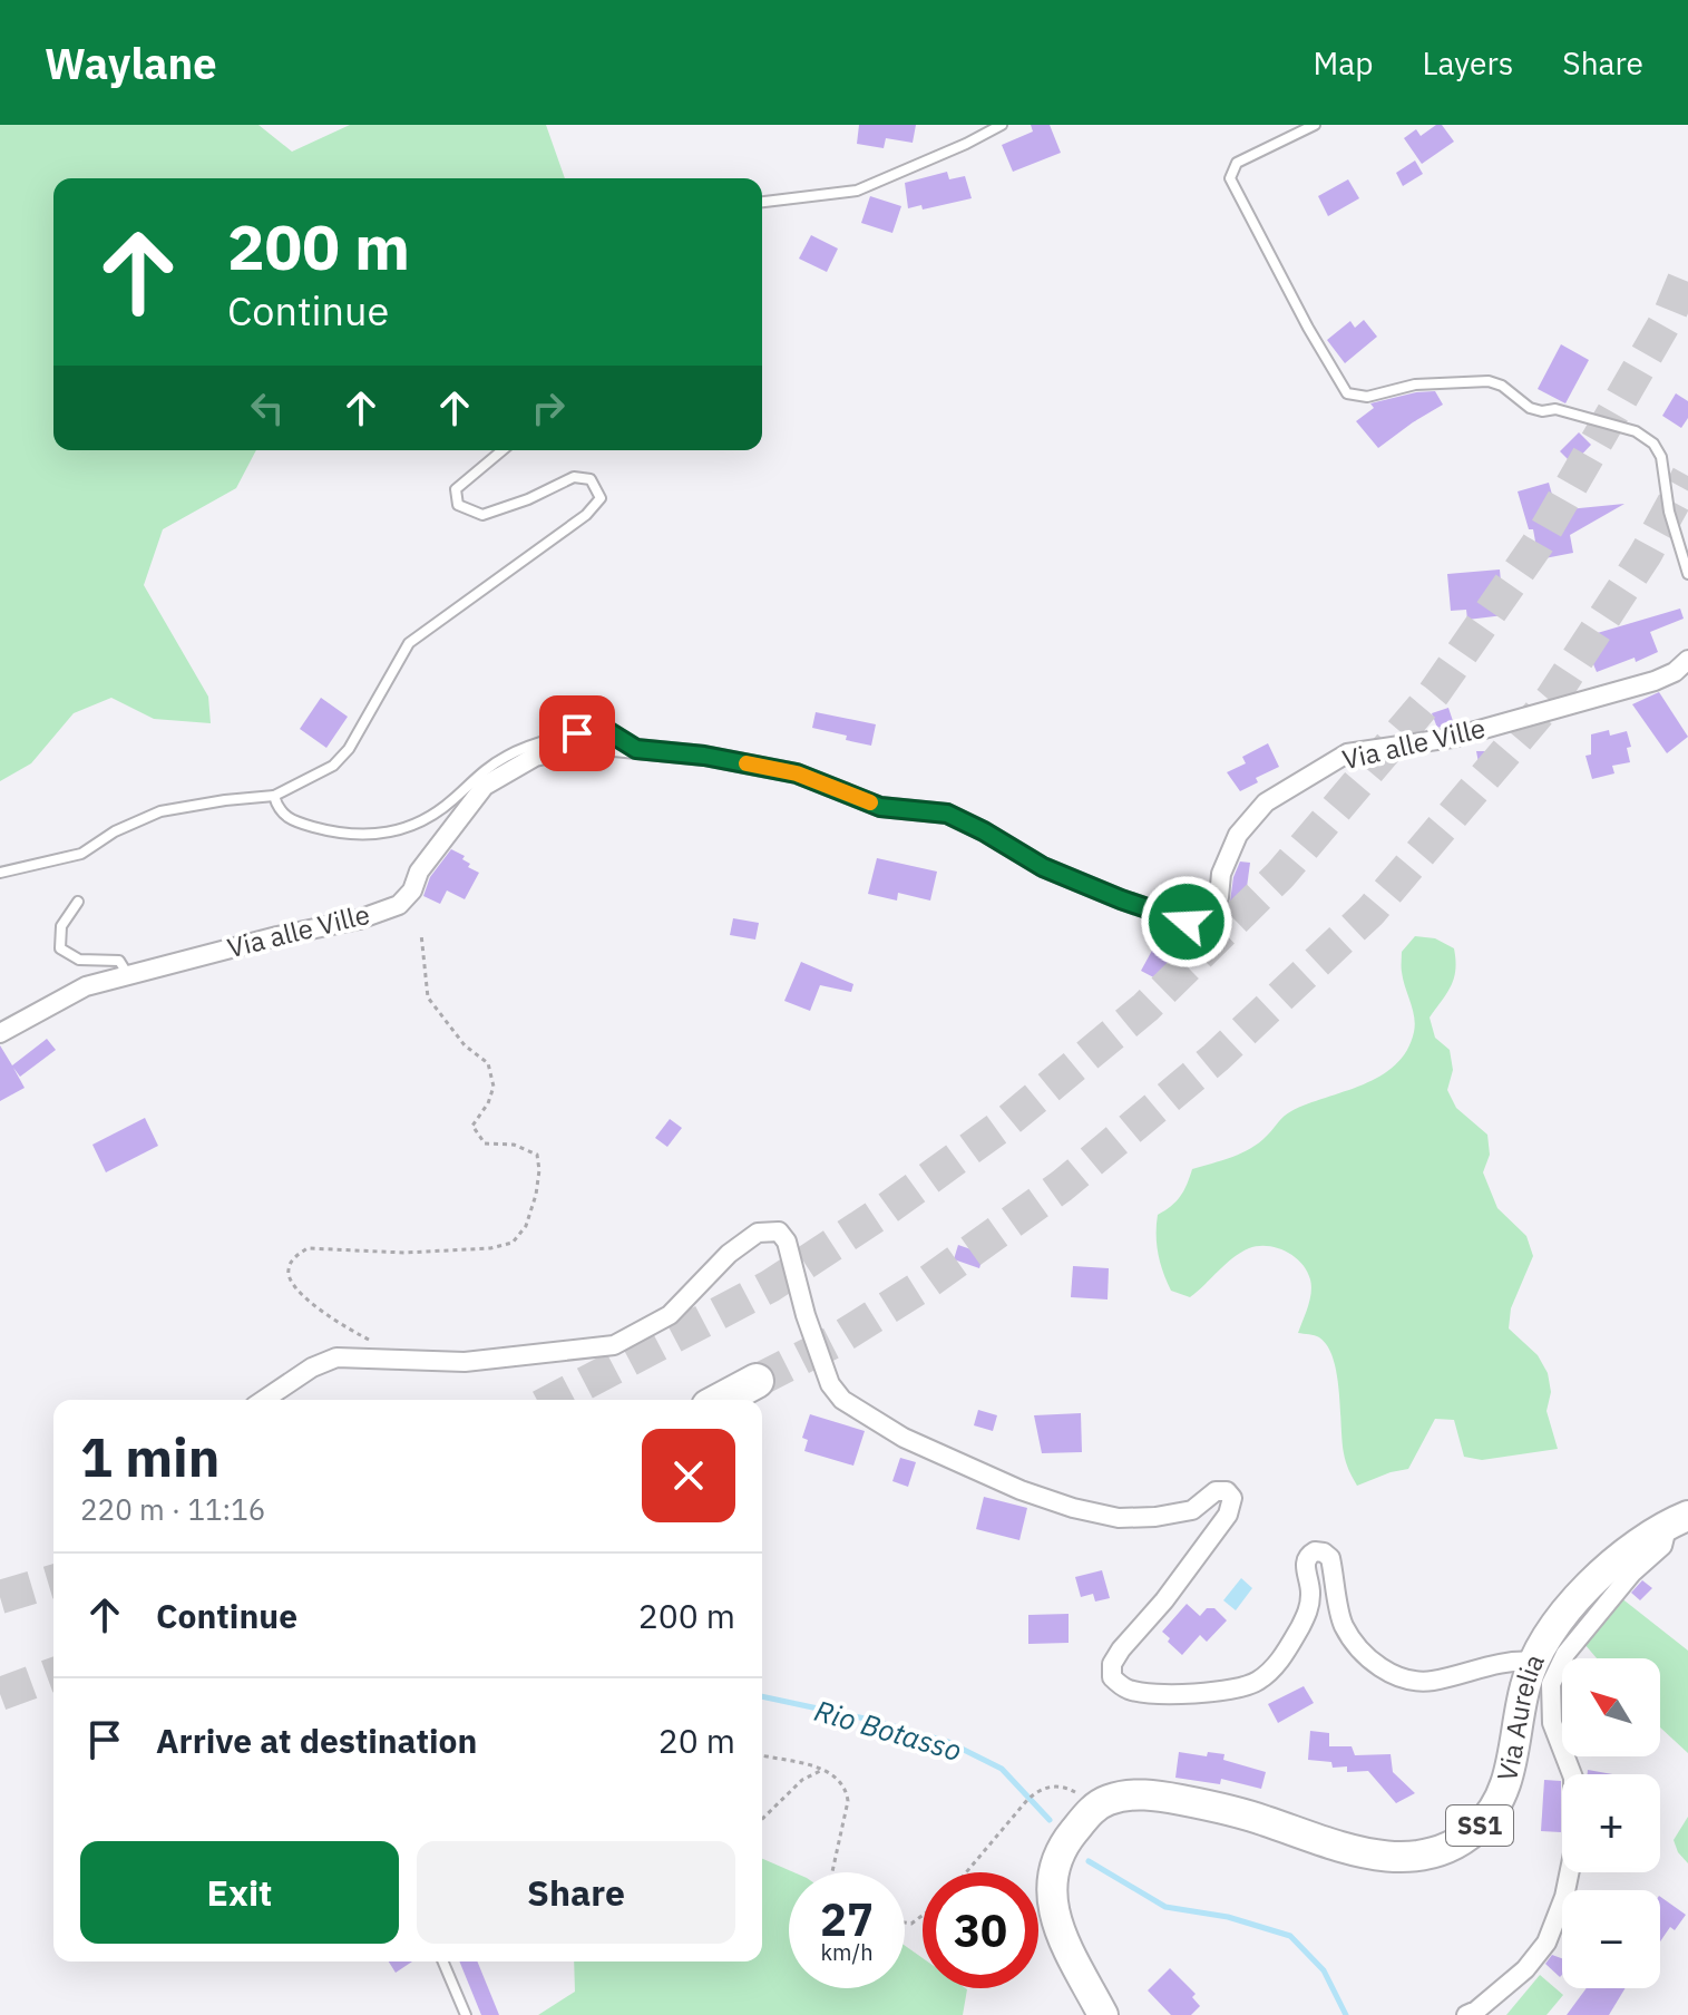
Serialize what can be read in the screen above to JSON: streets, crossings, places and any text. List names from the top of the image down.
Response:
{
  "streets": {
    "main road": ["Via Aurelia", "SS1"],
    "street": ["Via alle Ville"]
  },
  "water": ["Rio Botasso"],
  "north": "top left",
  "page": {
    "header": "Waylane",
    "nav": ["Map", "Layers", "Share"],
    "turn": ["200 m", "Continue"],
    "heading": ["1 min", "220 m · 11:16"],
    "list": [
      {
        "name": "Continue",
        "value": "200 m"
      },
      {
        "name": "Arrive at destination",
        "value": "20 m"
      }
    ],
    "map_buttons": ["+", "−"],
    "buttons": ["Exit", "Share"],
    "speed": "27 km/h",
    "limit": "30"
  }
}
